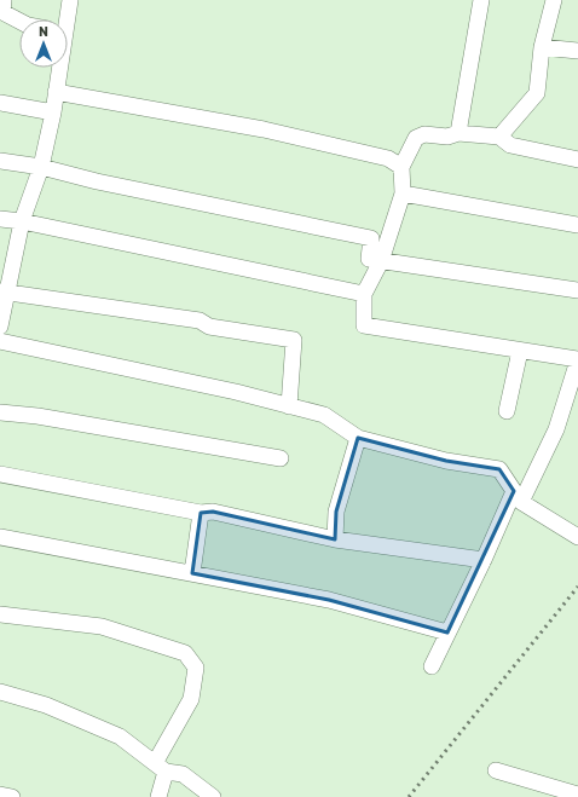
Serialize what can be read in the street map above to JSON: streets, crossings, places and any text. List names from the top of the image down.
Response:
{
  "north": "top"
}
